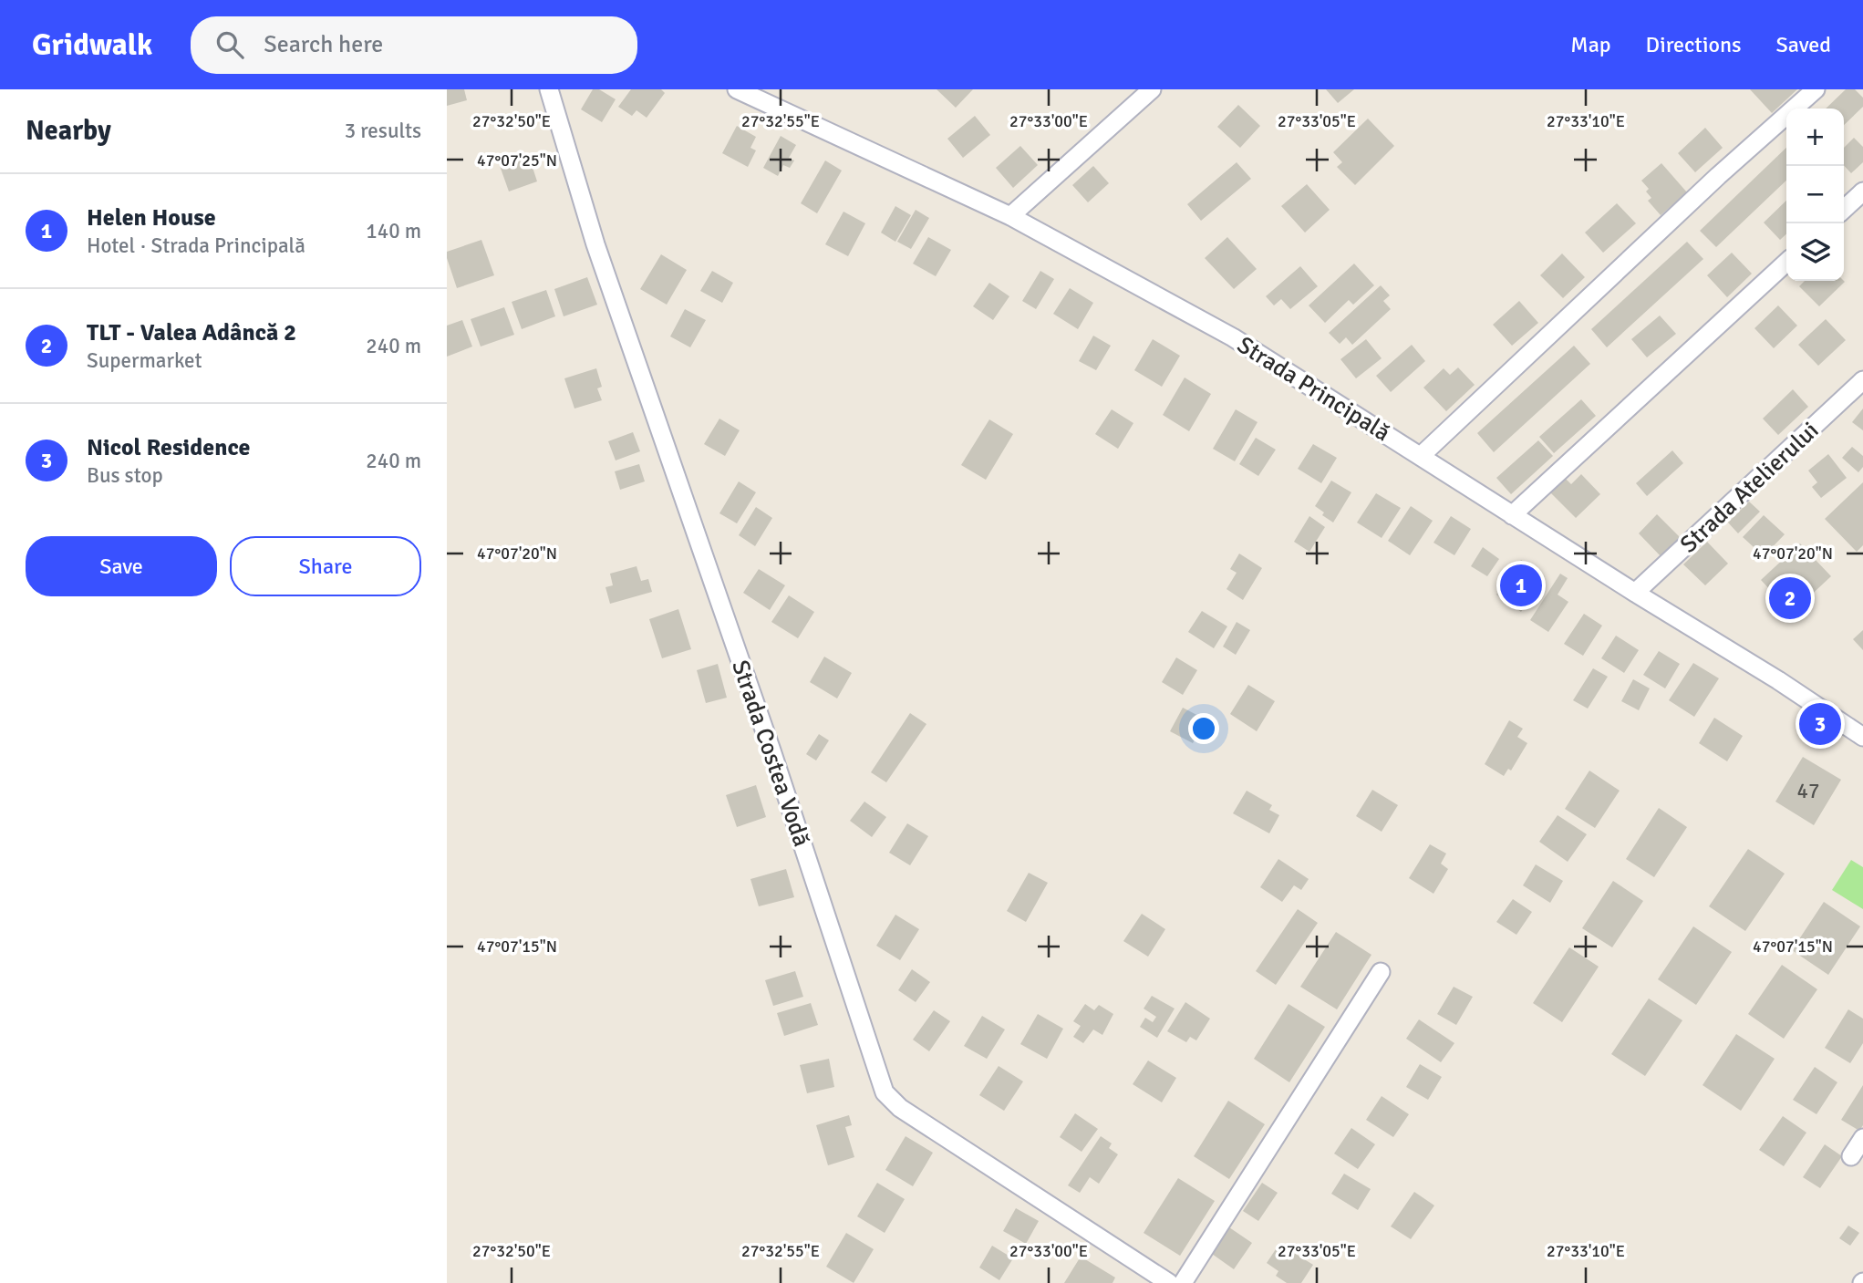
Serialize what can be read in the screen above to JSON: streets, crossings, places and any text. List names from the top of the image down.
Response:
{
  "streets": {
    "street": ["Strada Principală", "Strada Atelierului", "Strada Costea Vodă"]
  },
  "crossings": [
    ["Strada Principală", "Strada Atelierului"]
  ],
  "house_numbers": ["47"],
  "page": {
    "header": "Gridwalk",
    "search": "Search here",
    "nav": ["Map", "Directions", "Saved"],
    "heading": ["Nearby", "3 results"],
    "map_buttons": ["+", "−"],
    "list": [
      {
        "mark": "1",
        "name": "Helen House",
        "note": "Hotel · Strada Principală",
        "value": "140 m"
      },
      {
        "mark": "2",
        "name": "TLT - Valea Adâncă 2",
        "note": "Supermarket",
        "value": "240 m"
      },
      {
        "mark": "3",
        "name": "Nicol Residence",
        "note": "Bus stop",
        "value": "240 m"
      }
    ],
    "buttons": ["Save", "Share"],
    "pins": ["1", "2", "3"]
  },
  "coordinates": [
    "27°32'50\"E",
    "27°32'55\"E",
    "27°33'00\"E",
    "27°33'05\"E",
    "27°33'10\"E",
    "47°07'25\"N",
    "47°07'20\"N",
    "47°07'15\"N"
  ]
}
